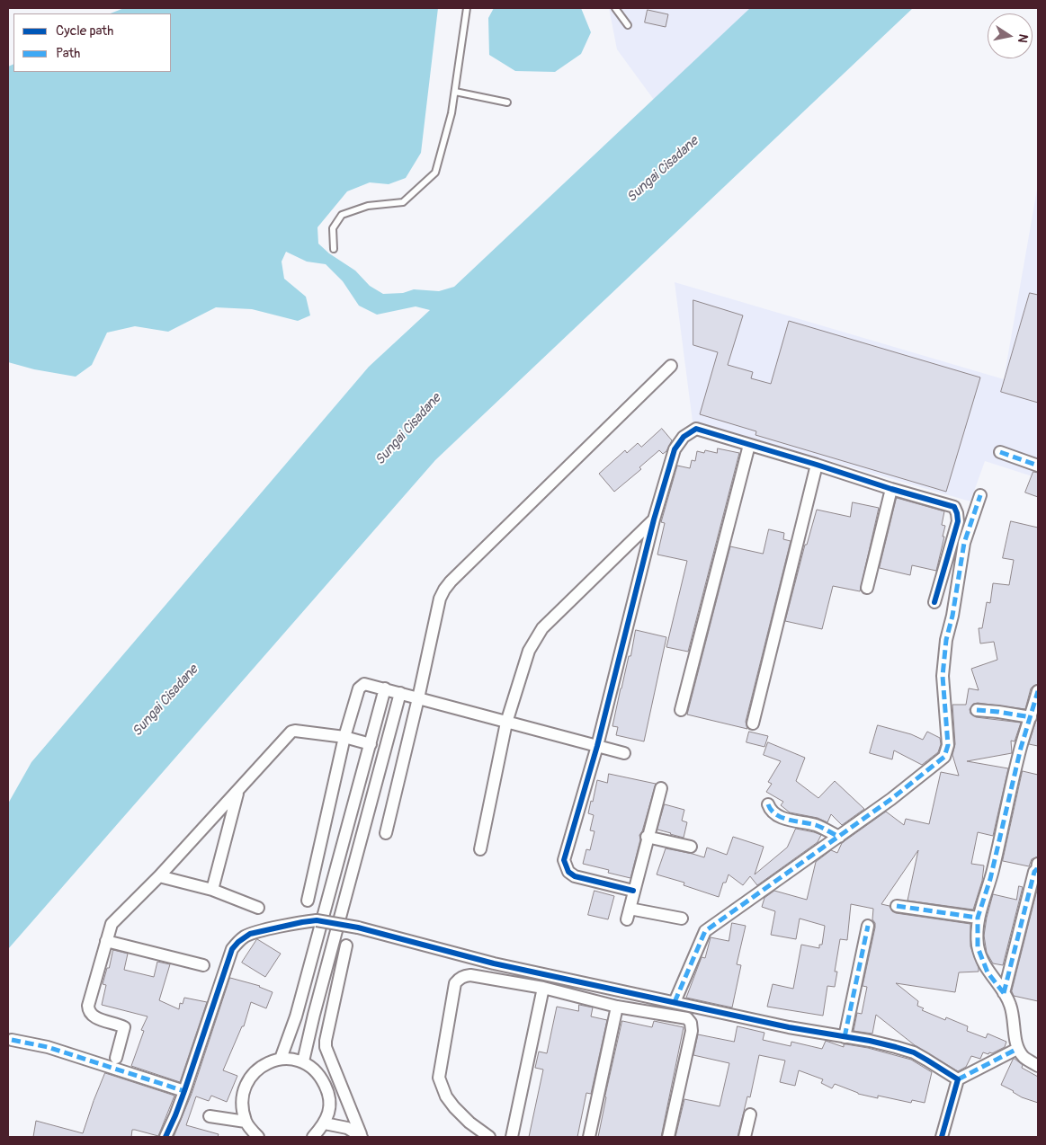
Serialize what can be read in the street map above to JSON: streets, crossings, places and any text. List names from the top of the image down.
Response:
{
  "water": ["Sungai Cisadane"],
  "legend": ["Cycle path", "Path"],
  "north": "right"
}
